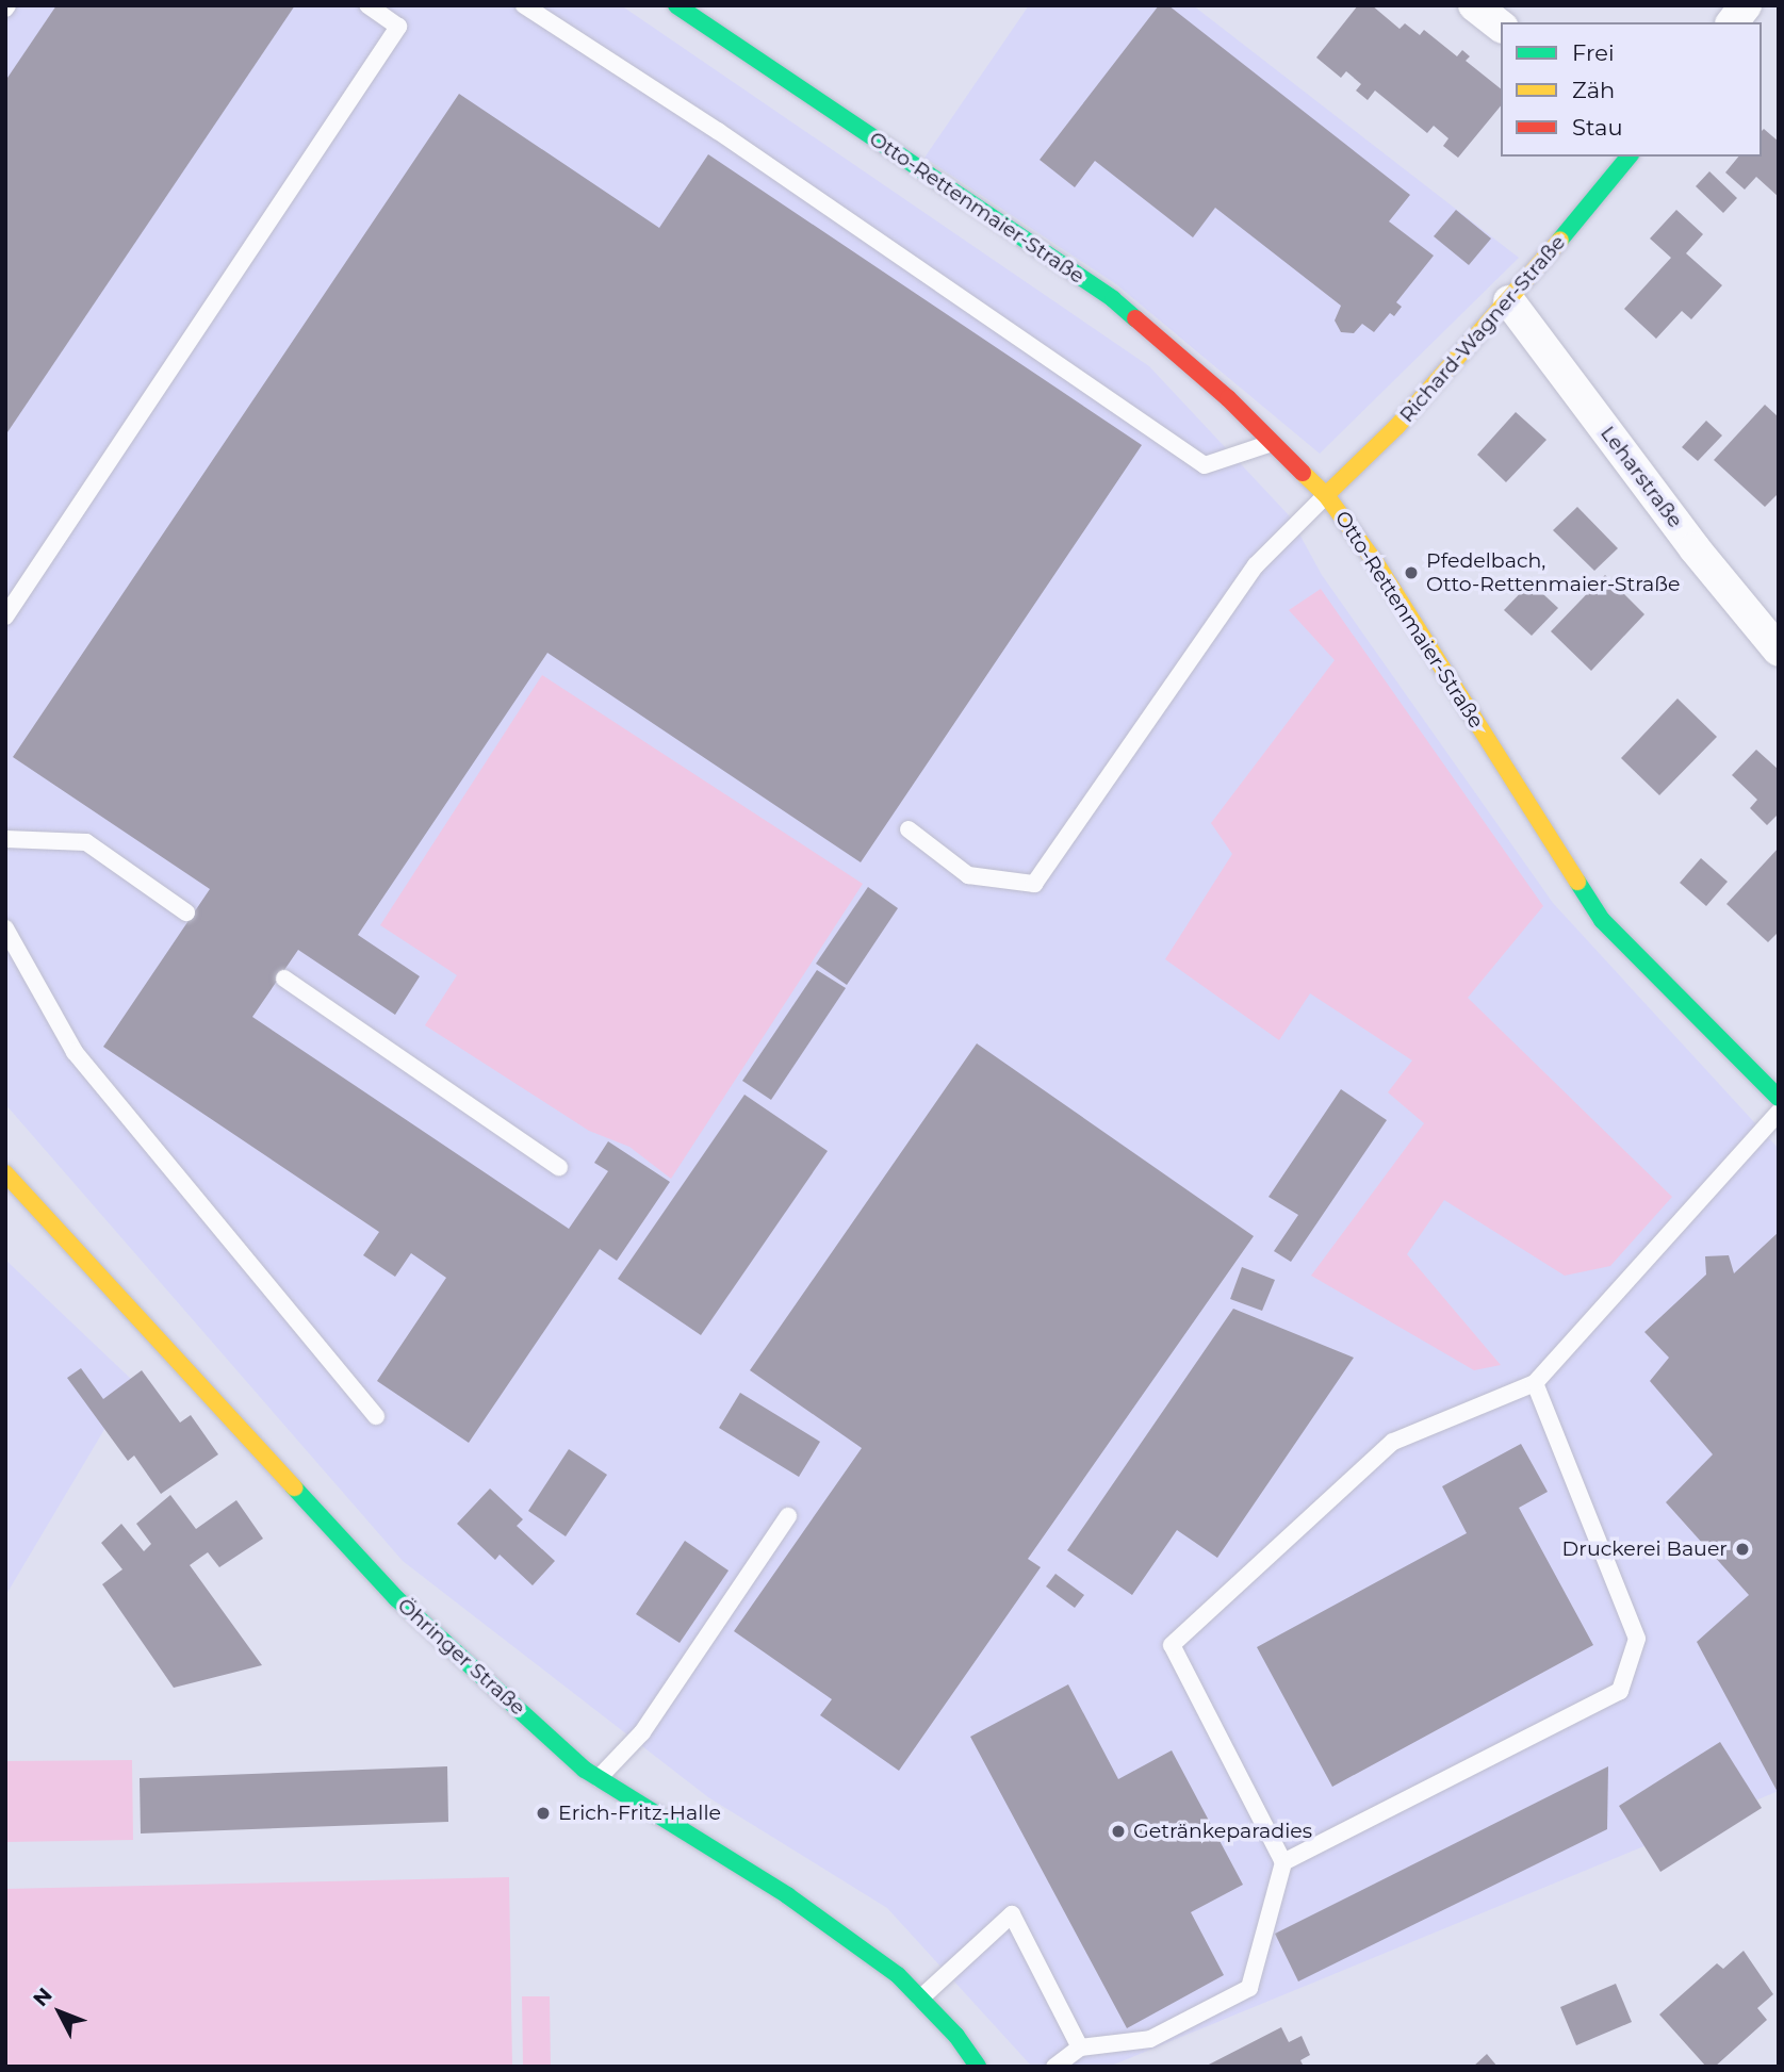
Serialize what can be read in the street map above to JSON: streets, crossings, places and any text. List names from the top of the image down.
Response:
{
  "streets": {
    "street": [
      "Otto-Rettenmaier-Straße",
      "Richard-Wagner-Straße",
      "Leharstraße",
      "Öhringer Straße"
    ]
  },
  "crossings": [
    ["Otto-Rettenmaier-Straße", "Richard-Wagner-Straße"],
    ["Richard-Wagner-Straße", "Leharstraße"]
  ],
  "places": [
    "Pfedelbach, Otto-Rettenmaier-Straße",
    "Druckerei Bauer",
    "Erich-Fritz-Halle",
    "Getränkeparadies"
  ],
  "legend": ["Frei", "Zäh", "Stau"],
  "north": "top left"
}
